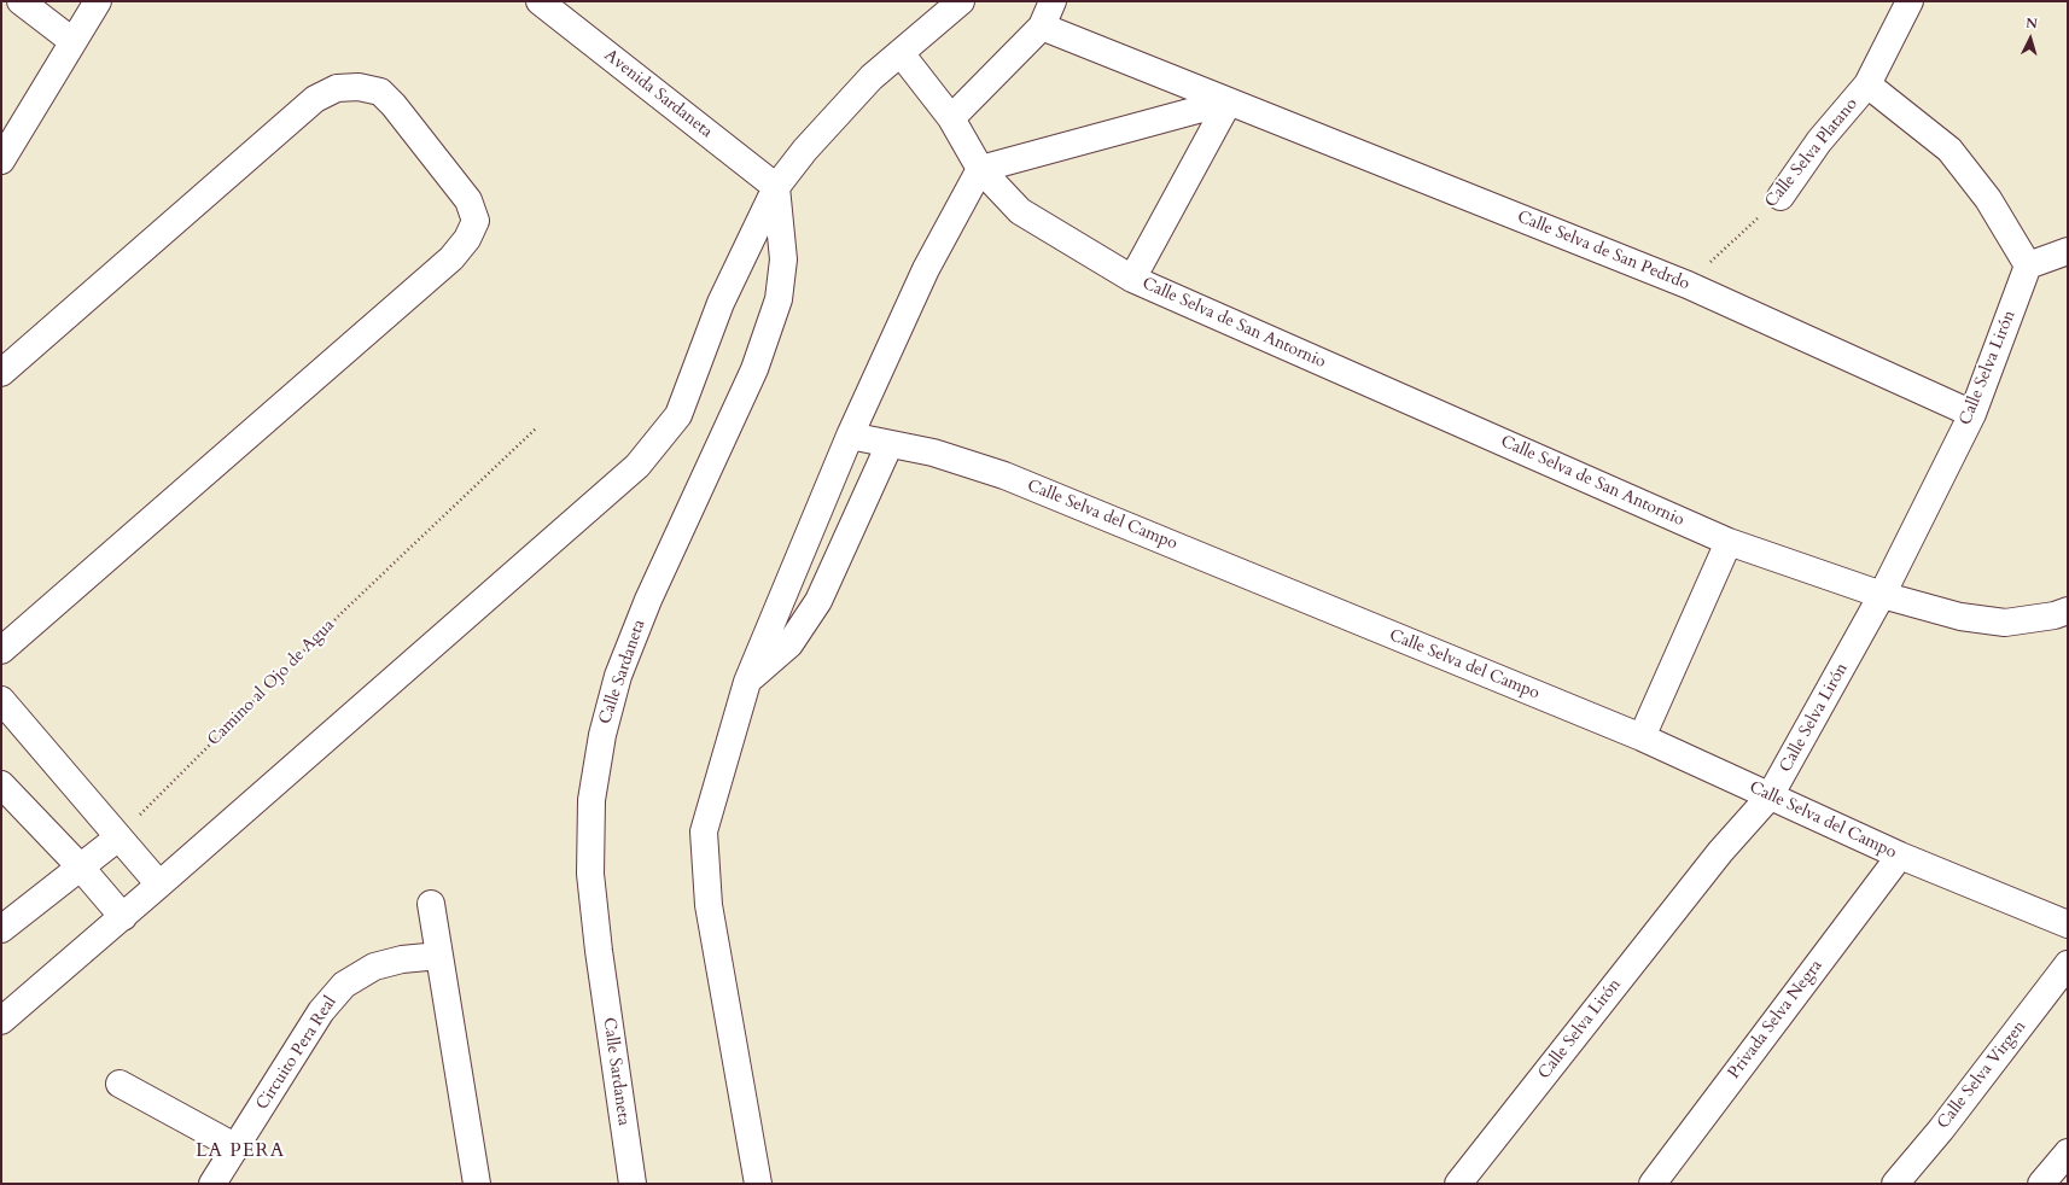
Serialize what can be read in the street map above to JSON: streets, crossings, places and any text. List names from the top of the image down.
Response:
{
  "streets": {
    "street": [
      "Avenida Sardaneta",
      "Calle Selva Platano",
      "Calle Selva de San Pedrdo",
      "Calle Selva de San Antornio",
      "Calle Selva Lirón",
      "Calle Selva del Campo",
      "Calle Sardaneta",
      "Privada Selva Negra",
      "Circuito Pera Real",
      "Calle Selva Virgen"
    ],
    "path": ["Camino al Ojo de Agua"]
  },
  "crossings": [
    ["Avenida Sardaneta", "Calle Sardaneta"],
    ["Calle Selva Platano", "Calle Selva de San Pedrdo"],
    ["Calle Selva de San Pedrdo", "Calle Selva Lirón"],
    ["Calle Selva de San Antornio", "Calle Selva Lirón"],
    ["Calle Selva Lirón", "Calle Selva del Campo"],
    ["Calle Selva del Campo", "Privada Selva Negra"]
  ],
  "districts": ["LA PERA"],
  "north": "top"
}
